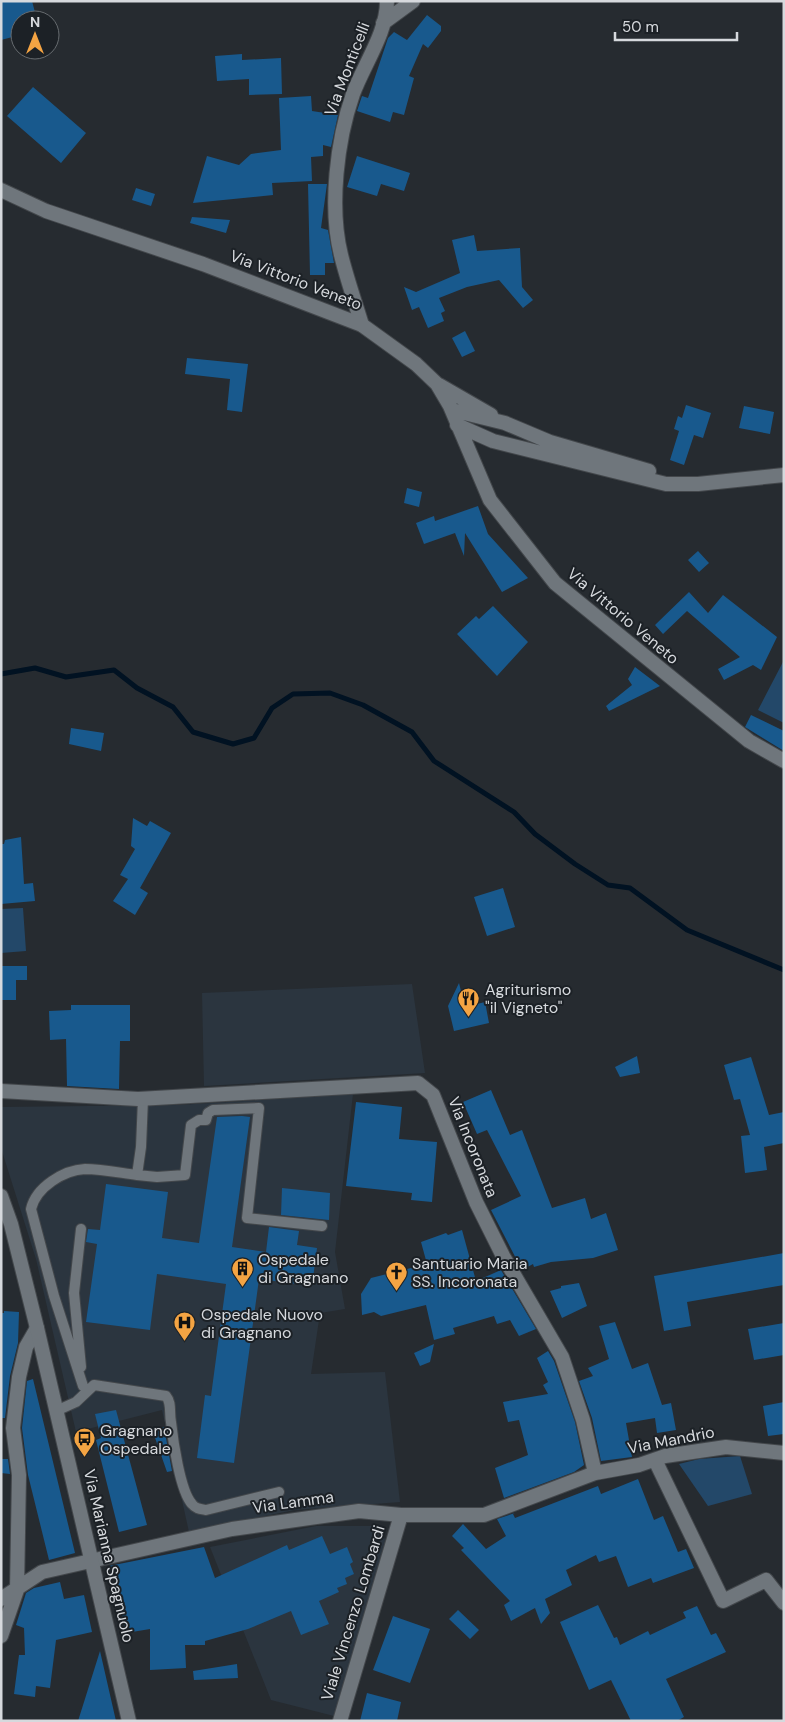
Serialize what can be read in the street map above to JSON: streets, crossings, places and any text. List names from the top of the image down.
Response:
{
  "streets": {
    "street": [
      "Via Monticelli",
      "Via Vittorio Veneto",
      "Via Incoronata",
      "Via Mandrio",
      "Via Lamma",
      "Via Marianna Spagnuolo",
      "Viale Vincenzo Lombardi"
    ]
  },
  "crossings": [
    ["Via Monticelli", "Via Vittorio Veneto"],
    ["Via Incoronata", "Via Mandrio"],
    ["Via Incoronata", "Via Lamma"],
    ["Via Mandrio", "Via Lamma"],
    ["Via Lamma", "Via Marianna Spagnuolo"],
    ["Via Lamma", "Viale Vincenzo Lombardi"]
  ],
  "places": {
    "restaurant": ["Agriturismo \"il Vigneto\""],
    "building": ["Ospedale di Gragnano"],
    "church": ["Santuario Maria SS. Incoronata"],
    "hospital": ["Ospedale Nuovo di Gragnano"],
    "bus stop": ["Gragnano Ospedale"]
  },
  "scale_bar": "50 m",
  "north": "top"
}
